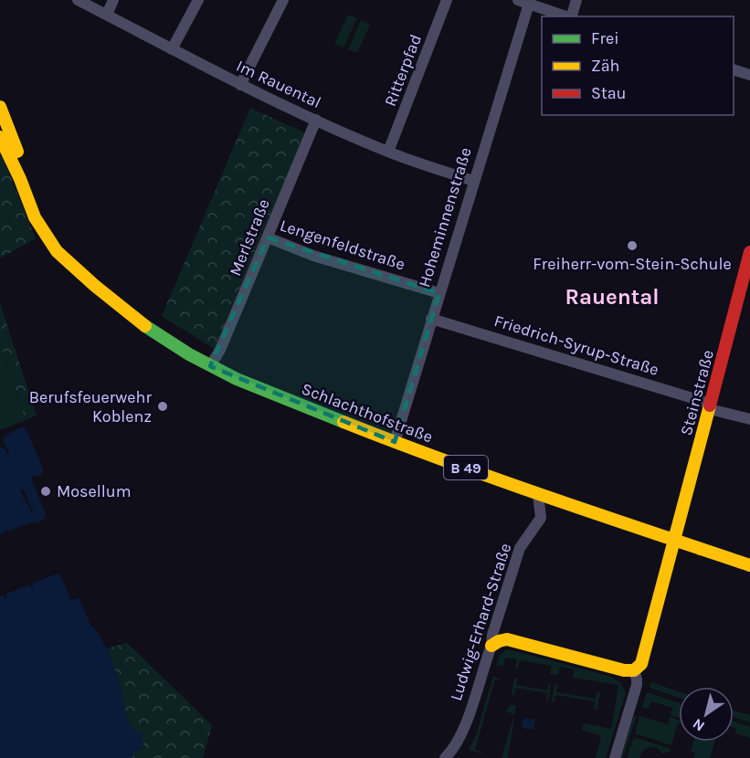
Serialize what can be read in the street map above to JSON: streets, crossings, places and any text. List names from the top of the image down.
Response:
{
  "streets": {
    "main road": ["Steinstraße", "Schlachthofstraße", "B 49"],
    "street": [
      "Ritterpfad",
      "Im Rauental",
      "Hoheminnenstraße",
      "Merlstraße",
      "Lengenfeldstraße",
      "Friedrich-Syrup-Straße",
      "Ludwig-Erhard-Straße"
    ]
  },
  "crossings": [
    ["Ritterpfad", "Im Rauental"],
    ["Im Rauental", "Hoheminnenstraße"],
    ["Im Rauental", "Merlstraße"],
    ["Hoheminnenstraße", "Lengenfeldstraße"],
    ["Hoheminnenstraße", "Friedrich-Syrup-Straße"],
    ["Hoheminnenstraße", "Schlachthofstraße"],
    ["Merlstraße", "Lengenfeldstraße"],
    ["Merlstraße", "Schlachthofstraße"],
    ["Friedrich-Syrup-Straße", "Steinstraße"],
    ["Steinstraße", "Schlachthofstraße"],
    ["Schlachthofstraße", "Ludwig-Erhard-Straße"]
  ],
  "districts": ["Rauental"],
  "places": ["Freiherr-vom-Stein-Schule", "Berufsfeuerwehr Koblenz", "Mosellum"],
  "legend": ["Frei", "Zäh", "Stau"],
  "north": "bottom left"
}
